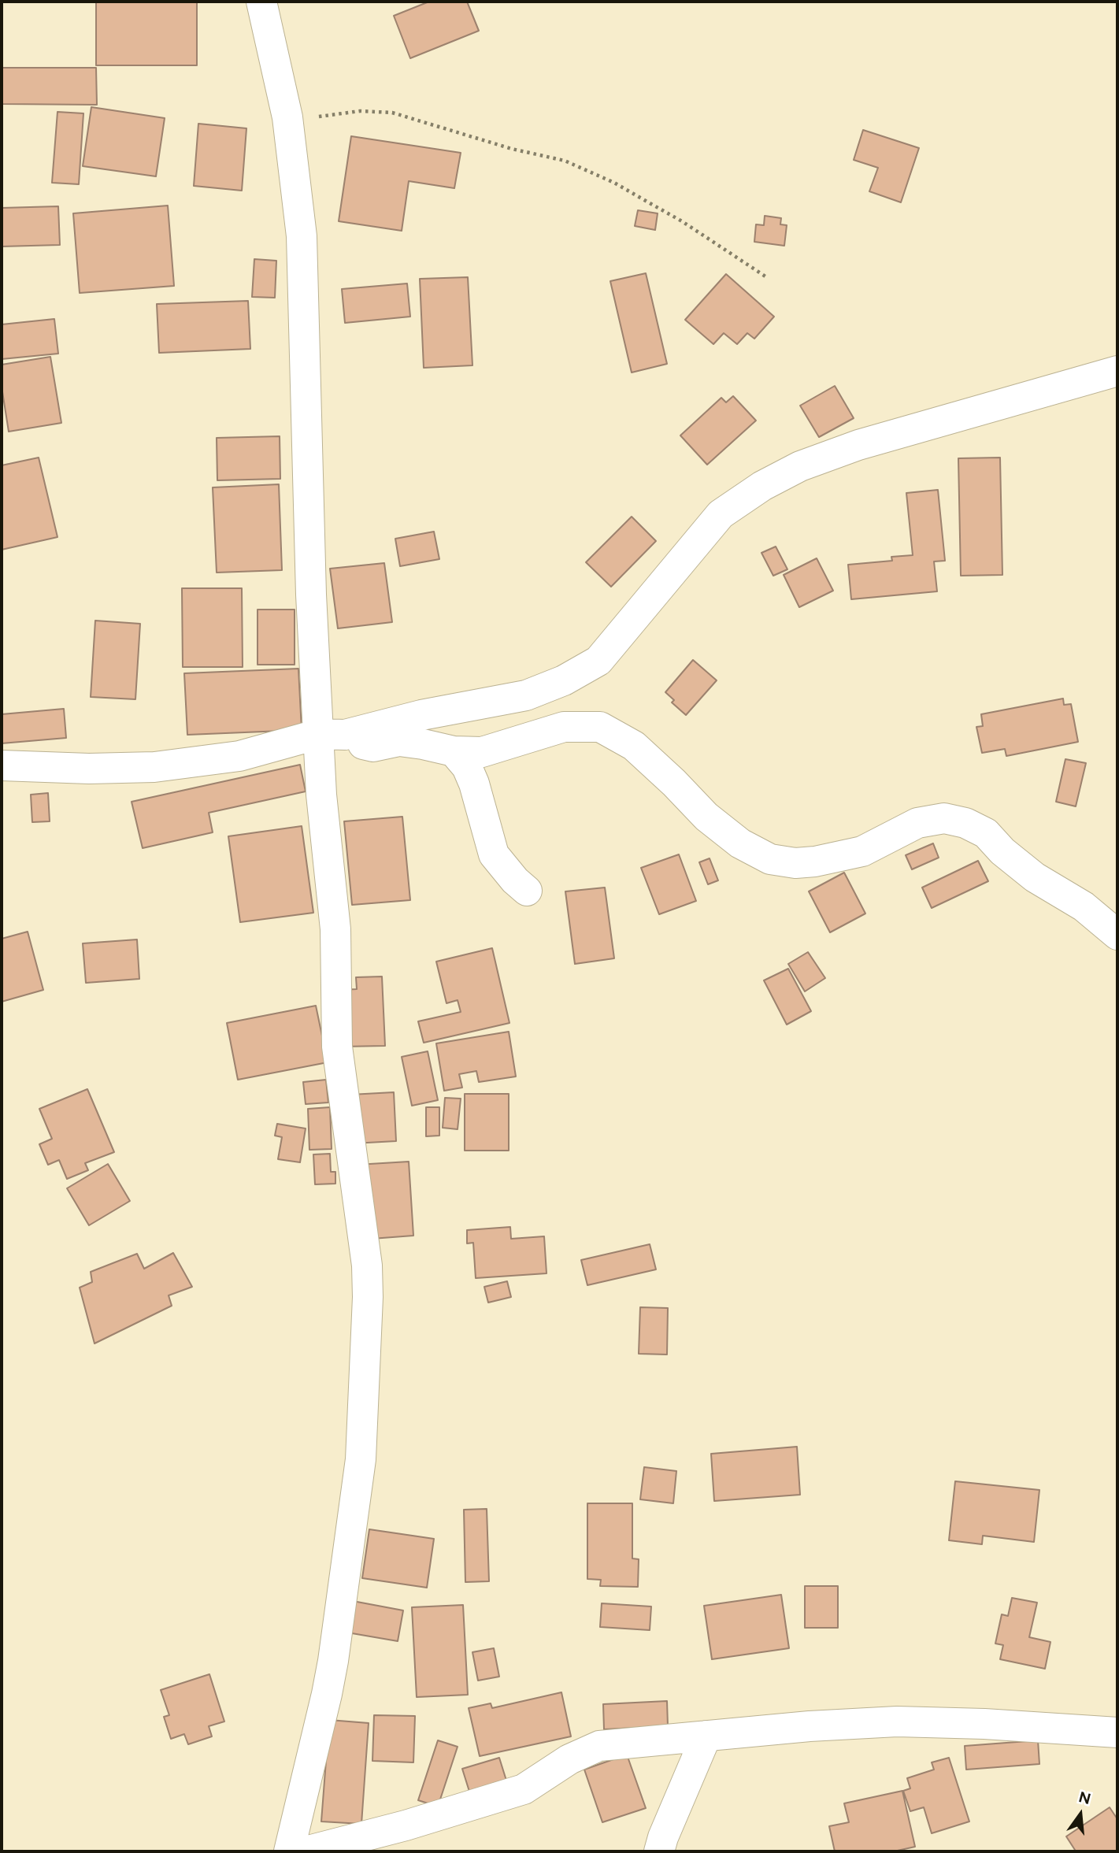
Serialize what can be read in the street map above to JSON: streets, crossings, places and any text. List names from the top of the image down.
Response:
{
  "north": "top"
}
